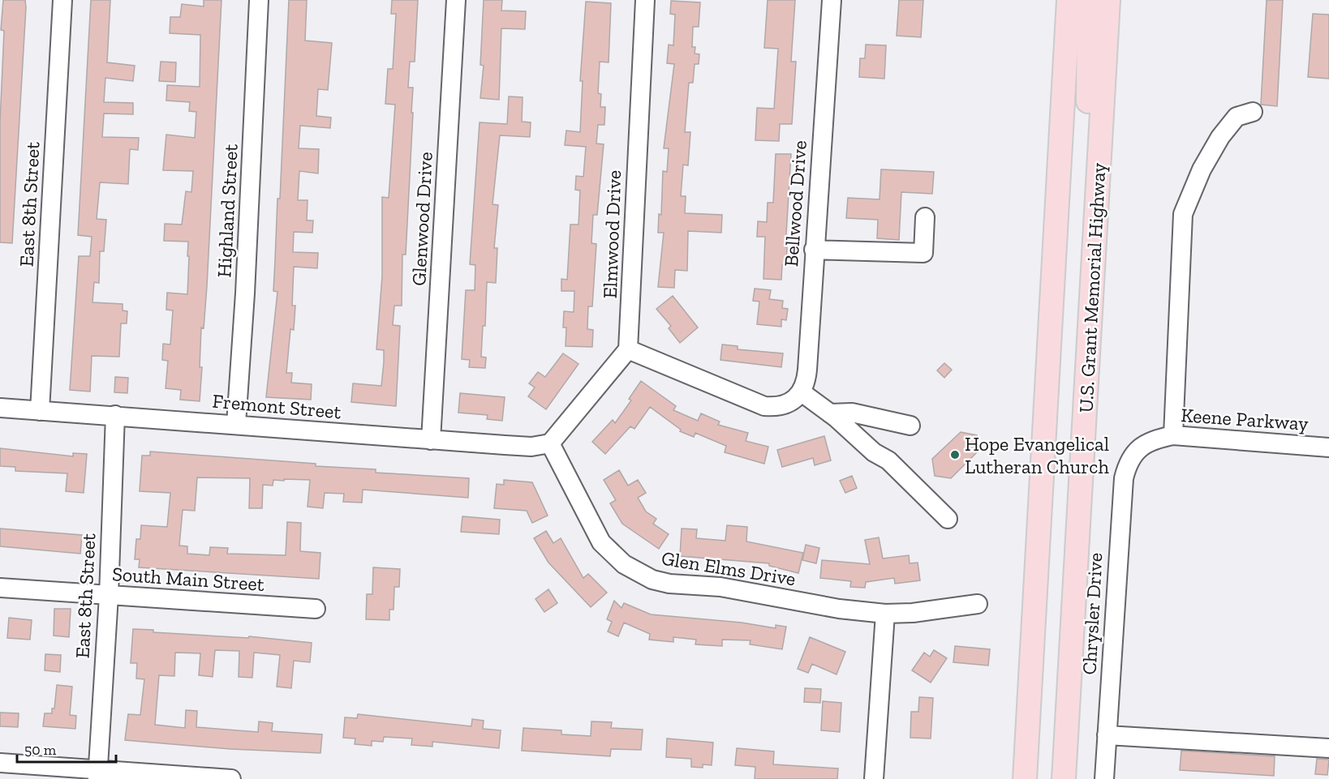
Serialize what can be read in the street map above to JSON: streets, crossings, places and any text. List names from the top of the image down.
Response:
{
  "streets": {
    "main road": ["U.S. Grant Memorial Highway"],
    "street": [
      "Bellwood Drive",
      "East 8th Street",
      "Highland Street",
      "Glenwood Drive",
      "Elmwood Drive",
      "Fremont Street",
      "Keene Parkway",
      "Glen Elms Drive",
      "South Main Street",
      "Chrysler Drive"
    ]
  },
  "crossings": [
    ["East 8th Street", "Fremont Street"],
    ["East 8th Street", "South Main Street"],
    ["Highland Street", "Fremont Street"],
    ["Glenwood Drive", "Fremont Street"],
    ["Fremont Street", "Glen Elms Drive"],
    ["Keene Parkway", "Chrysler Drive"]
  ],
  "places": ["Hope Evangelical Lutheran Church"],
  "scale_bar": "50 m"
}
